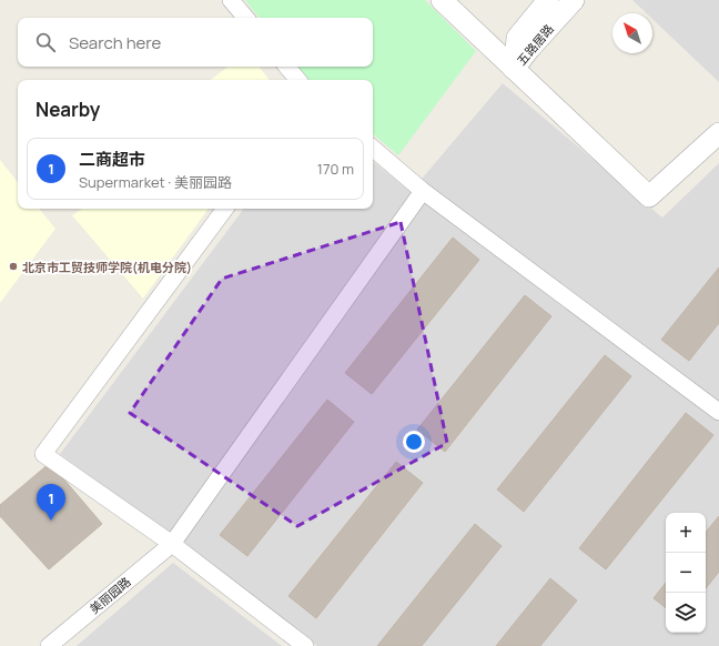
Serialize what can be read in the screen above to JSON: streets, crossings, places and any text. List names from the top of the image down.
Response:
{
  "streets": {
    "street": ["五路居路", "美丽园路"]
  },
  "places": ["北京市工贸技师学院(机电分院)"],
  "north": "top left",
  "page": {
    "search": "Search here",
    "heading": "Nearby",
    "list": [
      {
        "mark": "1",
        "name": "二商超市",
        "note": "Supermarket · 美丽园路",
        "value": "170 m"
      }
    ],
    "pins": "1",
    "map_buttons": ["+", "−"]
  }
}
